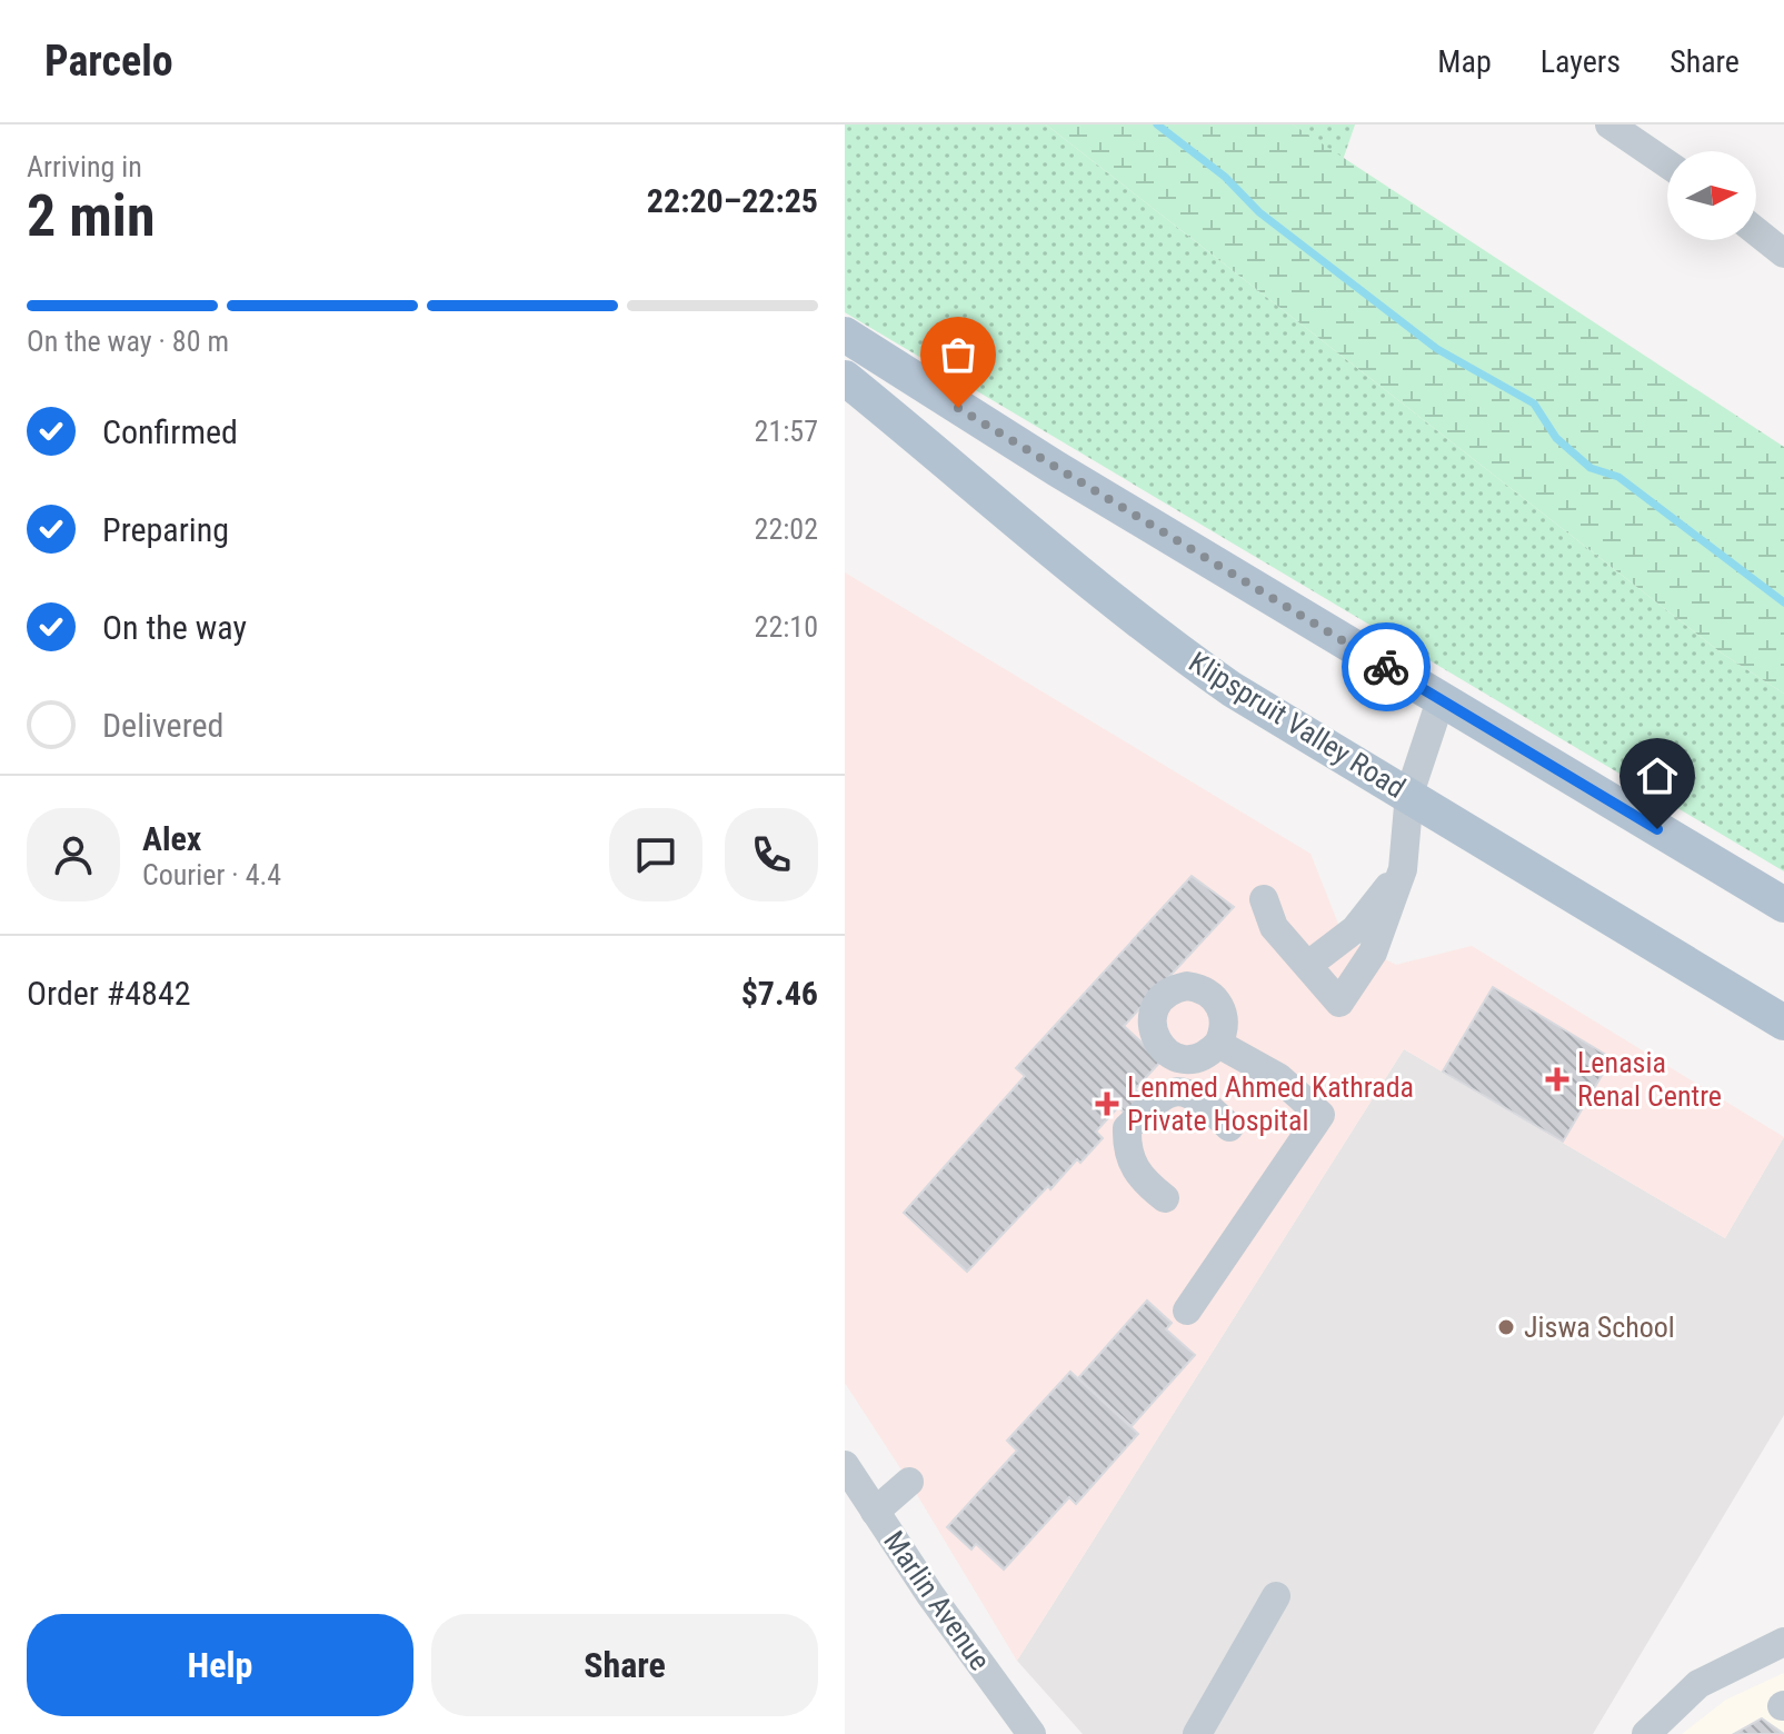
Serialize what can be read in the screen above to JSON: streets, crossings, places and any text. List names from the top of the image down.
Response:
{
  "streets": {
    "main road": ["Klipspruit Valley Road"],
    "street": ["Marlin Avenue"]
  },
  "places": {
    "health": ["Lenasia Renal Centre", "Lenmed Ahmed Kathrada Private Hospital"],
    "other": ["Jiswa School"]
  },
  "north": "right",
  "page": {
    "header": "Parcelo",
    "nav": ["Map", "Layers", "Share"],
    "heading": ["2 min", "Arriving in", "22:20–22:25"],
    "panel": [
      "Alex",
      "Courier · 4.4",
      "Order #4842",
      "$7.46"
    ],
    "bar": "On the way · 80 m",
    "list": [
      ["Confirmed", "21:57"],
      ["Preparing", "22:02"],
      ["On the way", "22:10"],
      "Delivered"
    ],
    "buttons": ["Help", "Share"]
  }
}
